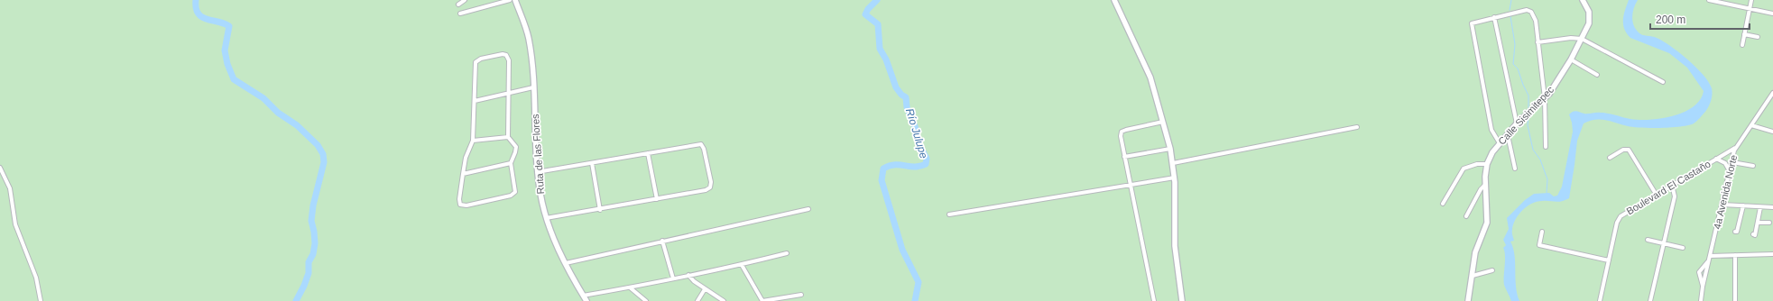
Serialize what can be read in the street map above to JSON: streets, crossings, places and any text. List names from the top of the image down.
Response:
{
  "streets": {
    "street": [
      "Calle Sisimitepec",
      "Ruta de las Flores",
      "Boulevard El Castaño",
      "4a Avenida Norte"
    ]
  },
  "crossings": [
    ["Boulevard El Castaño", "4a Avenida Norte"]
  ],
  "water": ["Río Julupe"],
  "scale_bar": "200 m"
}
